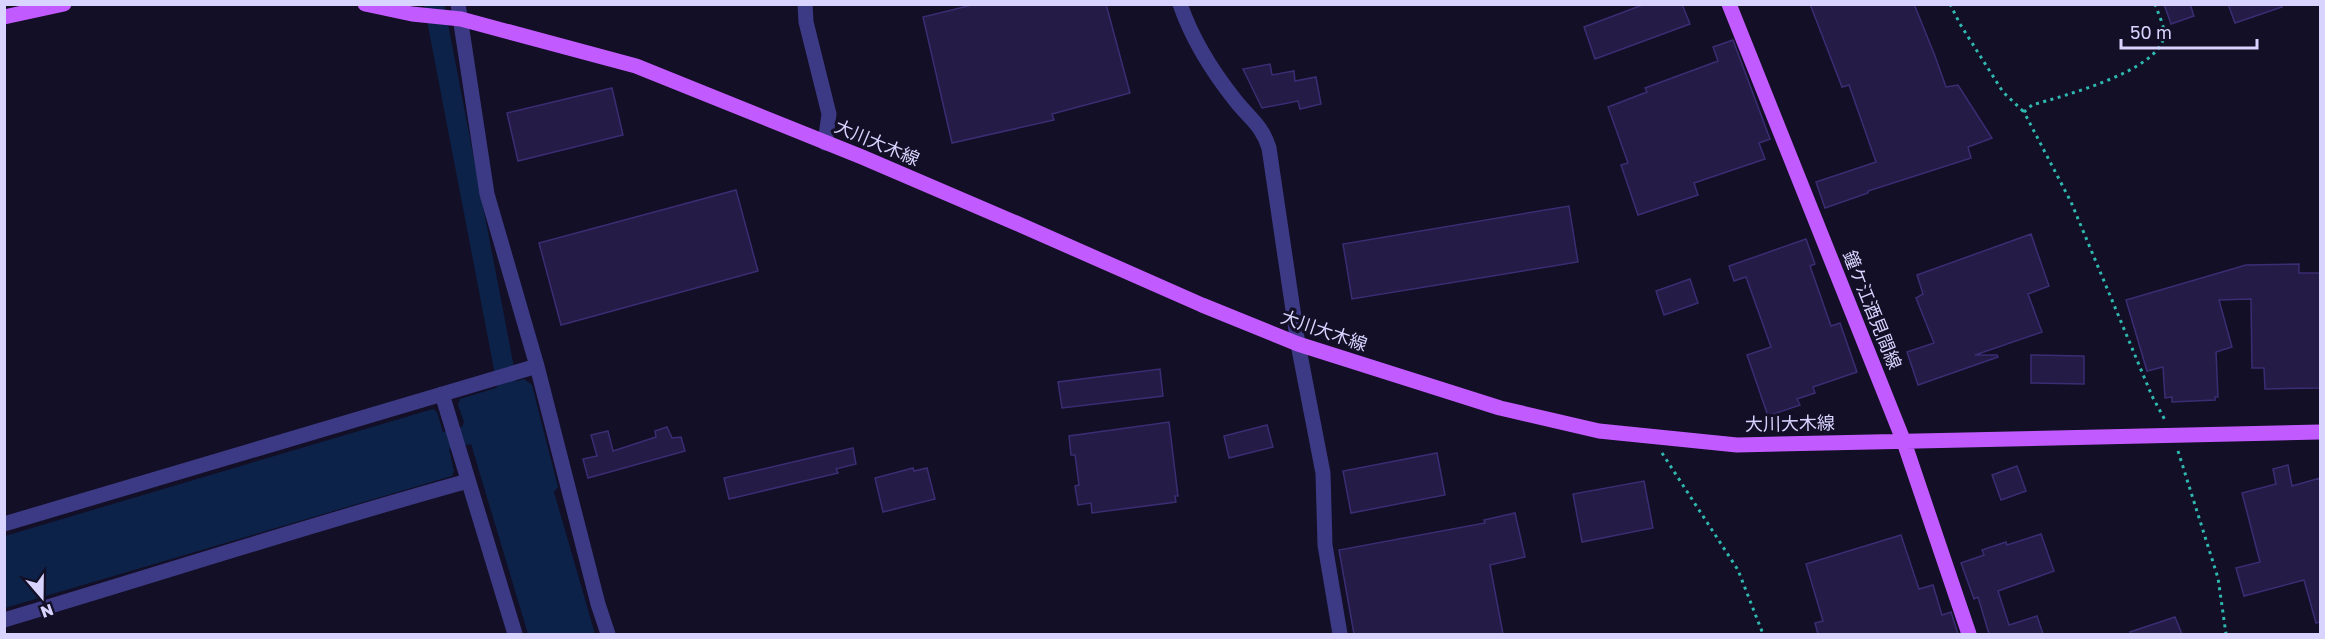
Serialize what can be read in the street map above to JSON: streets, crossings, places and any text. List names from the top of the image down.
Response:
{
  "streets": {
    "main road": ["大川大木線", "鐘ケ江酒見間線"]
  },
  "crossings": [
    ["大川大木線", "鐘ケ江酒見間線"]
  ],
  "scale_bar": "50 m",
  "north": "bottom"
}
